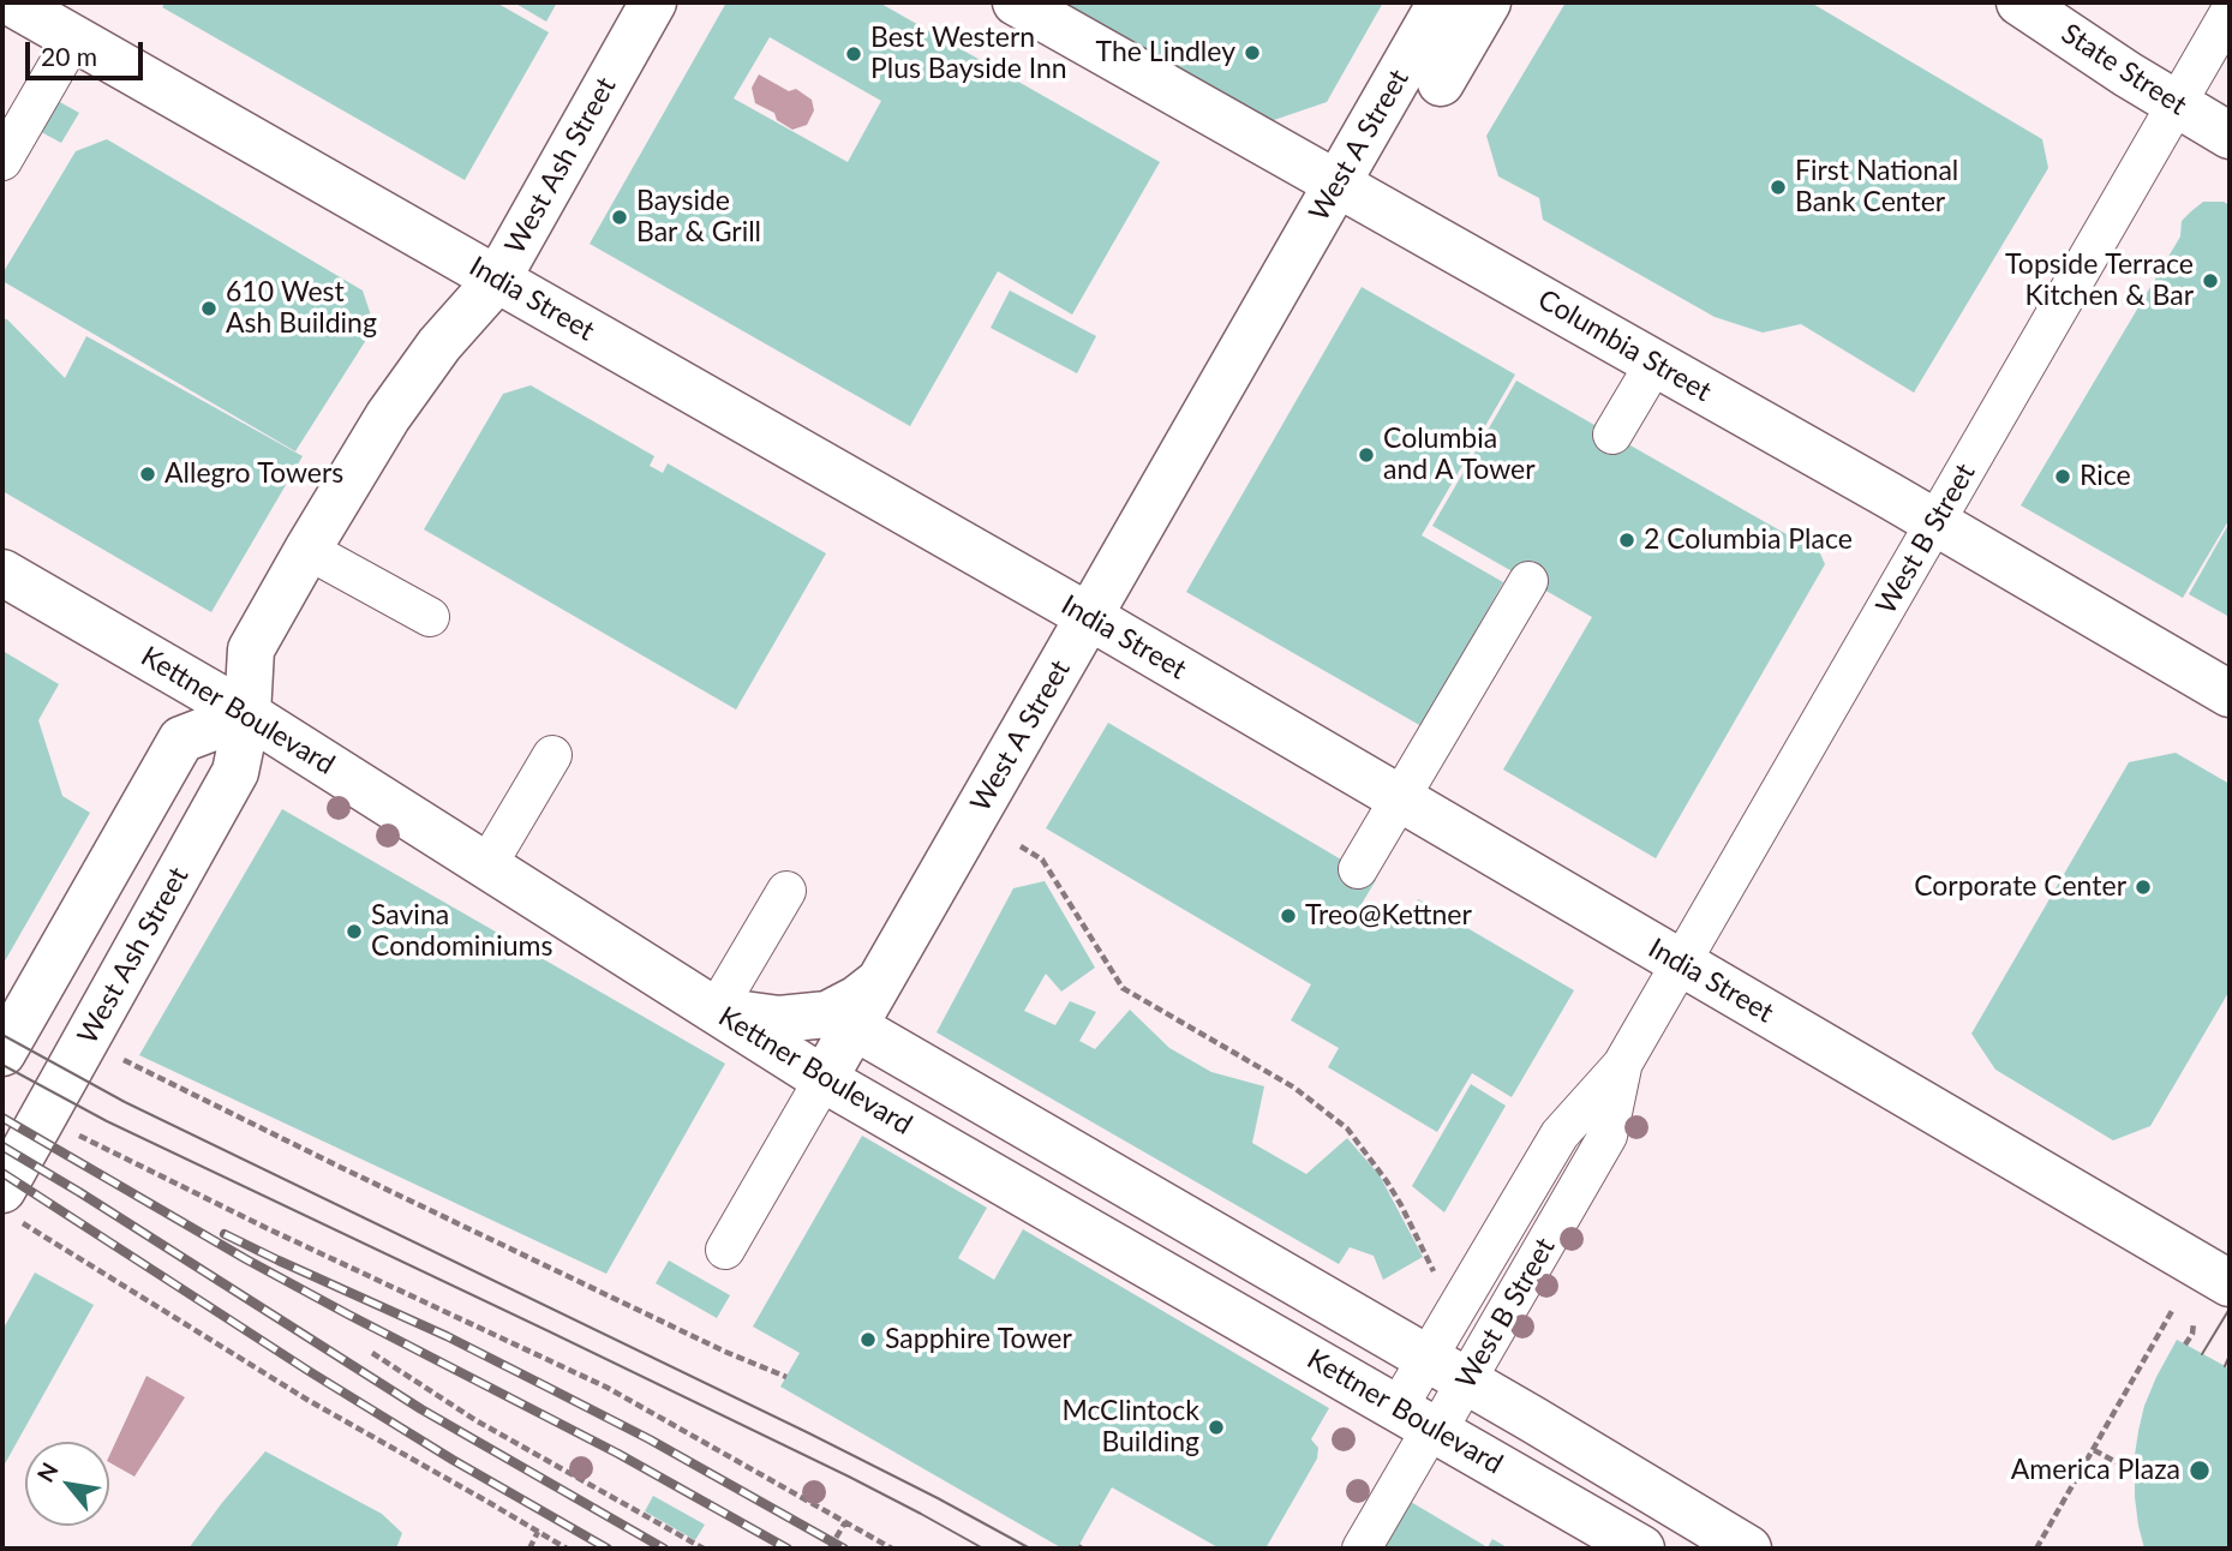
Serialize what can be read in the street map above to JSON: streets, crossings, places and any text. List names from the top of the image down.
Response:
{
  "streets": {
    "main road": [
      "State Street",
      "West A Street",
      "West Ash Street",
      "India Street",
      "Columbia Street",
      "Kettner Boulevard"
    ],
    "street": ["West B Street"]
  },
  "crossings": [
    ["State Street", "West B Street"],
    ["West A Street", "India Street"],
    ["West A Street", "Columbia Street"],
    ["West A Street", "Kettner Boulevard"],
    ["West Ash Street", "India Street"],
    ["West Ash Street", "Kettner Boulevard"],
    ["India Street", "West B Street"],
    ["Columbia Street", "West B Street"],
    ["West B Street", "Kettner Boulevard"]
  ],
  "places": [
    "The Lindley",
    "Best Western Plus Bayside Inn",
    "First National Bank Center",
    "Bayside Bar & Grill",
    "Topside Terrace Kitchen & Bar",
    "610 West Ash Building",
    "Columbia and A Tower",
    "Allegro Towers",
    "Rice",
    "2 Columbia Place",
    "Corporate Center",
    "Treo@Kettner",
    "Savina Condominiums",
    "Sapphire Tower",
    "McClintock Building",
    "America Plaza"
  ],
  "scale_bar": "20 m",
  "north": "top left"
}
